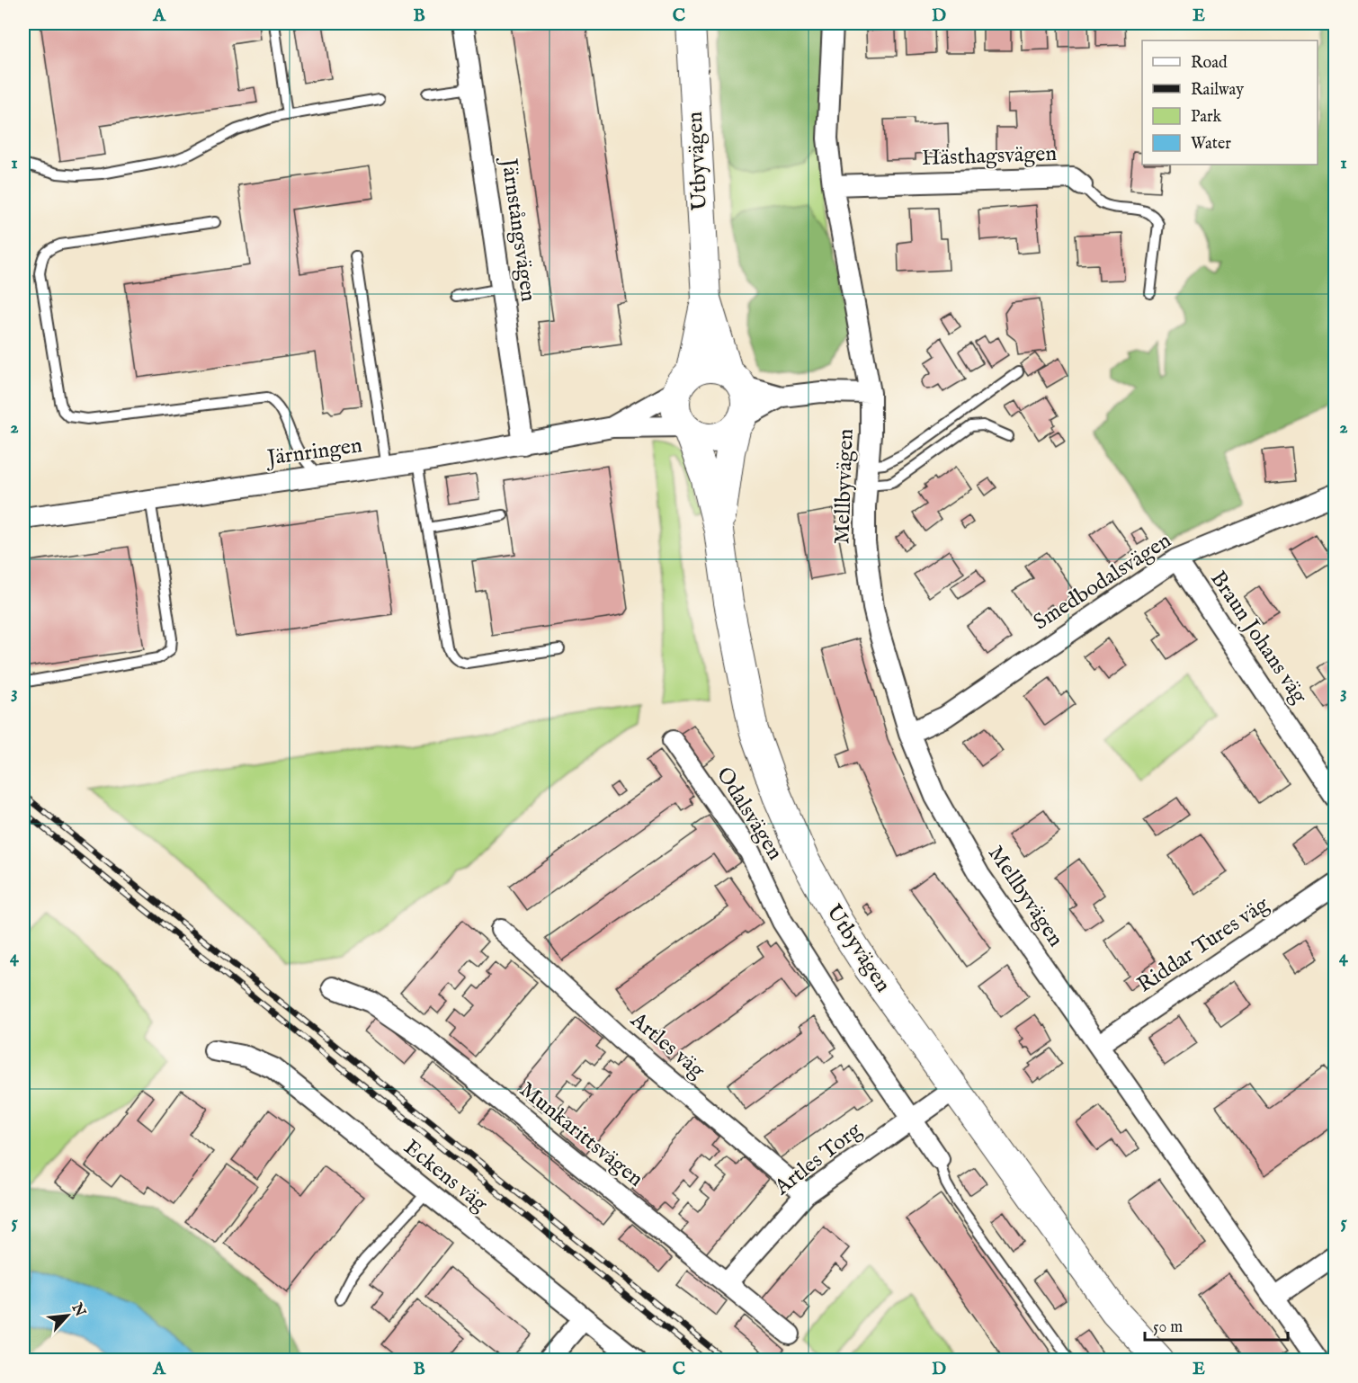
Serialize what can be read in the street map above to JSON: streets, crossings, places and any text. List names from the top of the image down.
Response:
{
  "streets": {
    "main road": ["Utbyvägen"],
    "street": [
      "Hästhagsvägen",
      "Järnstångsvägen",
      "Järnringen",
      "Mellbyvägen",
      "Smedbodalsvägen",
      "Braun Johans väg",
      "Odalsvägen",
      "Riddar Tures väg",
      "Artles väg",
      "Munkarittsvägen",
      "Artles Torg",
      "Eckens väg"
    ]
  },
  "crossings": [
    ["Hästhagsvägen", "Mellbyvägen"],
    ["Utbyvägen", "Järnringen"],
    ["Utbyvägen", "Artles Torg"],
    ["Järnstångsvägen", "Järnringen"],
    ["Mellbyvägen", "Smedbodalsvägen"],
    ["Mellbyvägen", "Riddar Tures väg"],
    ["Smedbodalsvägen", "Braun Johans väg"],
    ["Odalsvägen", "Artles Torg"],
    ["Artles väg", "Artles Torg"],
    ["Munkarittsvägen", "Artles Torg"]
  ],
  "legend": [
    "Road",
    "Railway",
    "Park",
    "Water"
  ],
  "scale_bar": "50 m",
  "north": "top right",
  "grid": {
    "columns": [
      "A",
      "B",
      "C",
      "D",
      "E"
    ],
    "rows": [
      "1",
      "2",
      "3",
      "4",
      "5"
    ]
  }
}
